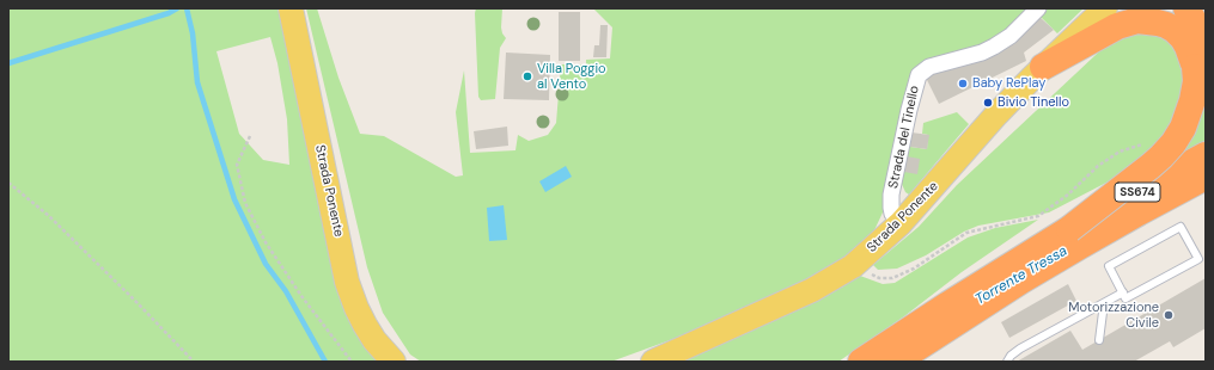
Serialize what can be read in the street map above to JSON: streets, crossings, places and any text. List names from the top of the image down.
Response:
{
  "streets": {
    "highway": ["SS674"],
    "main road": ["Strada Ponente"],
    "street": ["Strada del Tinello"]
  },
  "crossings": [
    ["Strada del Tinello", "Strada Ponente"]
  ],
  "water": ["Torrente Tressa"],
  "places": [
    "Villa Poggio al Vento",
    "Baby RePlay",
    "Bivio Tinello",
    "Motorizzazione Civile"
  ]
}
